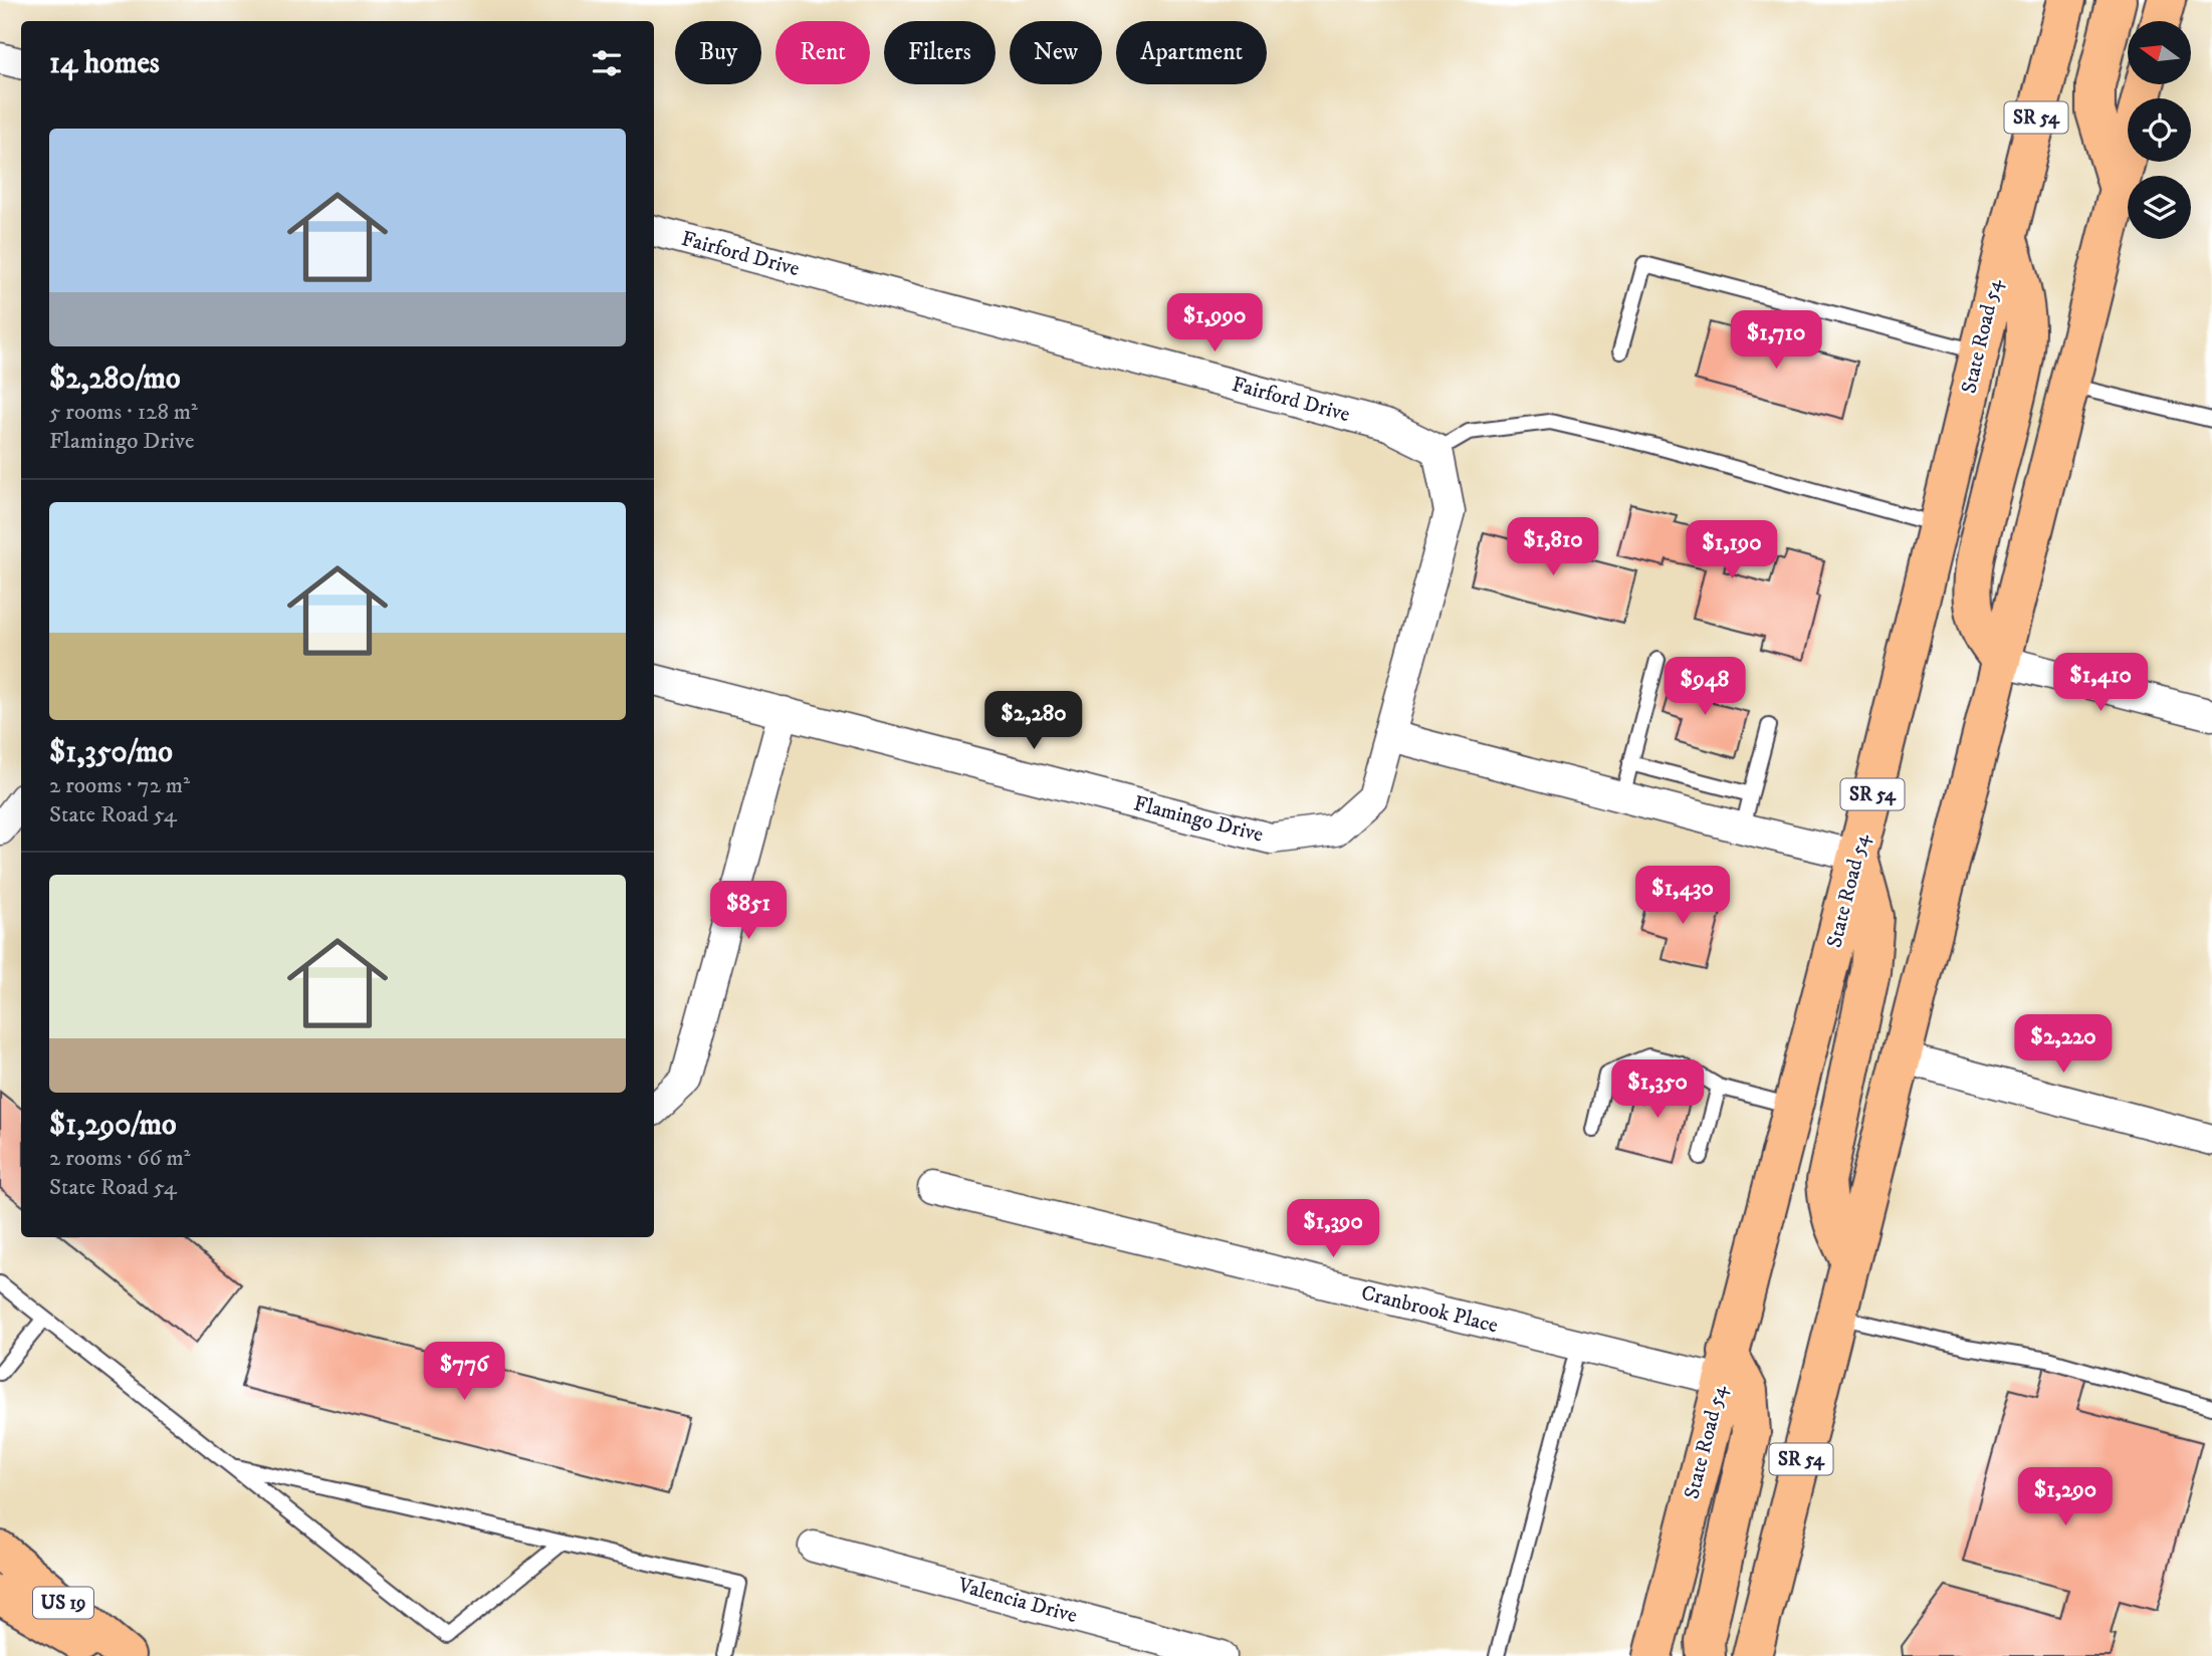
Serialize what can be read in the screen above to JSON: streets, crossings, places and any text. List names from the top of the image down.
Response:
{
  "streets": {
    "main road": ["SR 54", "State Road 54", "US 19"],
    "street": [
      "Fairford Drive",
      "Flamingo Drive",
      "Cranbrook Place",
      "Valencia Drive"
    ]
  },
  "crossings": [
    ["State Road 54", "Cranbrook Place"]
  ],
  "north": "left",
  "page": {
    "chip": [
      "Buy",
      "Rent",
      "Filters",
      "New",
      "Apartment"
    ],
    "heading": "14 homes",
    "list": [
      {
        "name": "$2,280/mo",
        "note": "5 rooms · 128 m² · Flamingo Drive"
      },
      {
        "name": "$1,350/mo",
        "note": "2 rooms · 72 m² · State Road 54"
      },
      {
        "name": "$1,290/mo",
        "note": "2 rooms · 66 m² · State Road 54"
      }
    ],
    "price": [
      "$1,990",
      "$1,710",
      "$1,810",
      "$1,190",
      "$1,410",
      "$948",
      "$2,280",
      "$1,430",
      "$851",
      "$2,220",
      "$1,350",
      "$1,390",
      "$776",
      "$1,290"
    ]
  }
}
